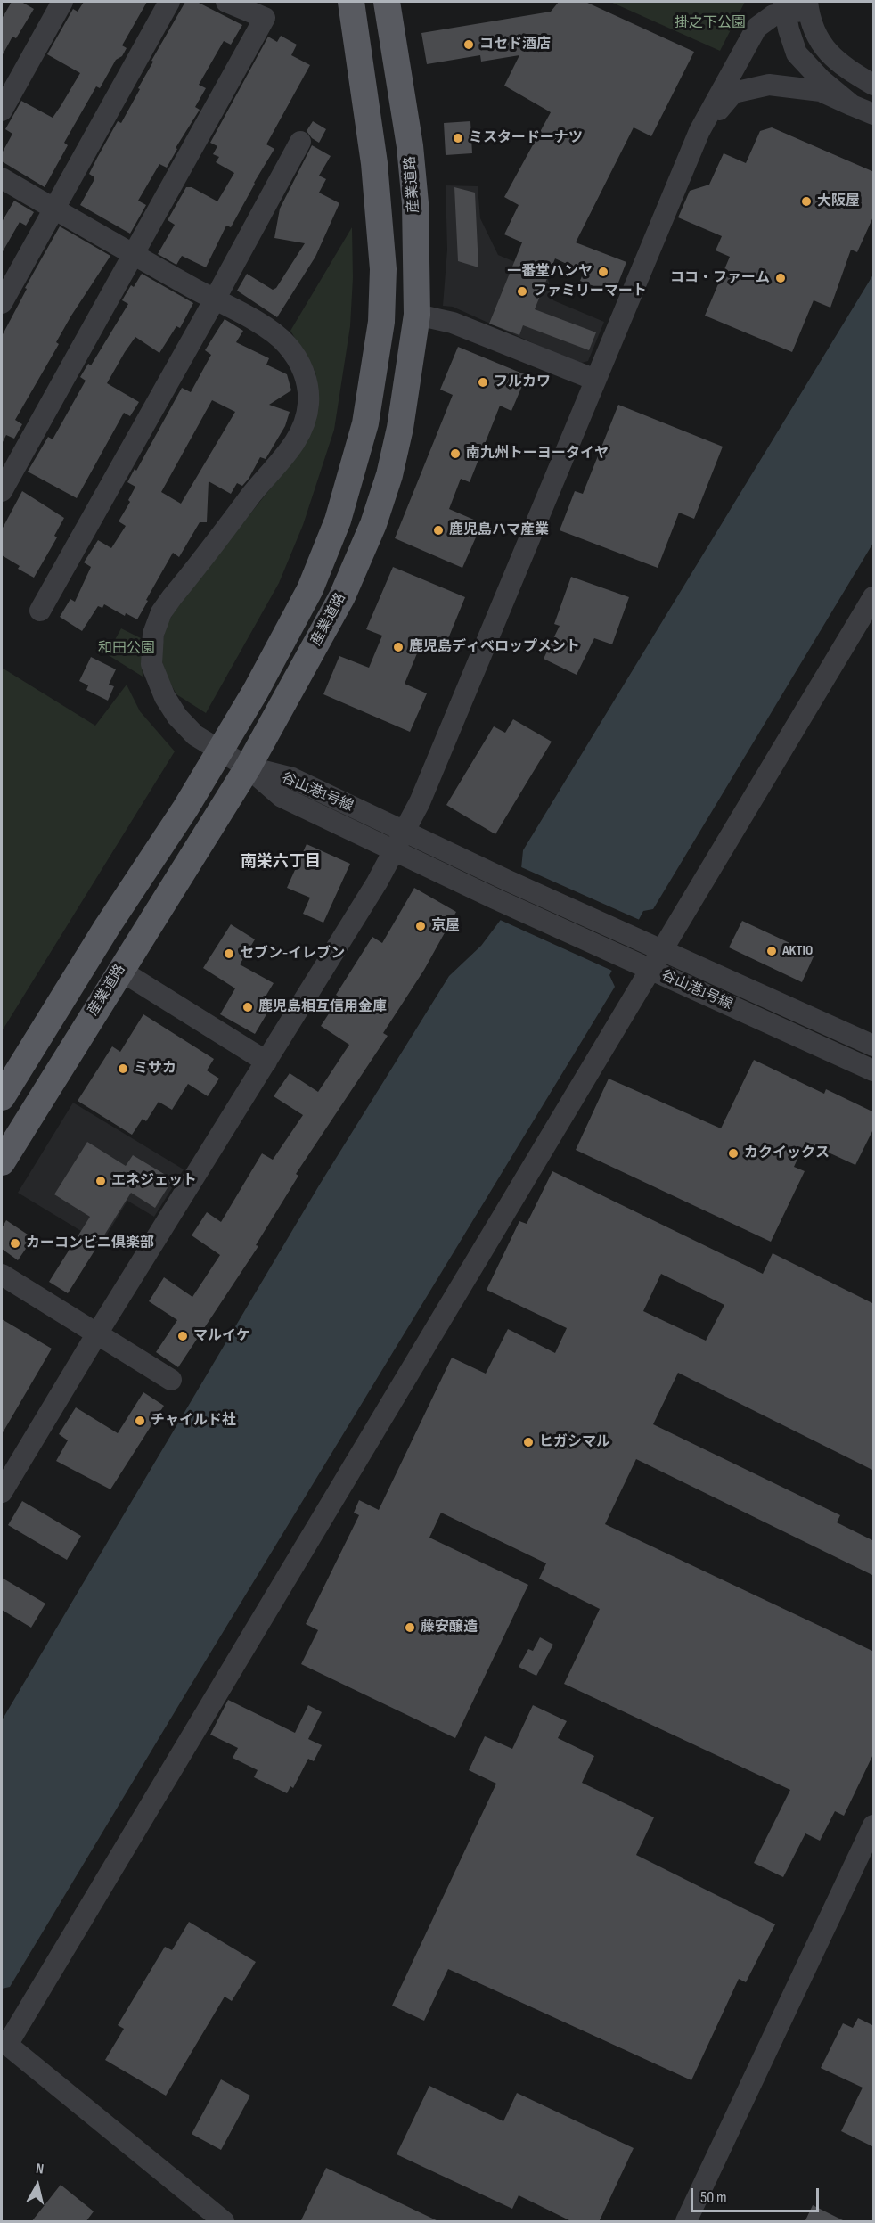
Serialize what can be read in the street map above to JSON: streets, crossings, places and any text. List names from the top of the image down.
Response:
{
  "streets": {
    "main road": ["産業道路"],
    "street": ["谷山港1号線"]
  },
  "crossings": [
    ["産業道路", "谷山港1号線"]
  ],
  "districts": ["南栄六丁目"],
  "parks": ["掛之下公園", "和田公園"],
  "places": [
    "コセド酒店",
    "ミスタードーナツ",
    "大阪屋",
    "一番堂ハンヤ",
    "ココ・ファーム",
    "ファミリーマート",
    "フルカワ",
    "南九州トーヨータイヤ",
    "鹿児島ハマ産業",
    "鹿児島ディベロップメント",
    "京屋",
    "AKTIO",
    "セブン-イレブン",
    "鹿児島相互信用金庫",
    "ミサカ",
    "カクイックス",
    "エネジェット",
    "カーコンビニ倶楽部",
    "マルイケ",
    "チャイルド社",
    "ヒガシマル",
    "藤安醸造"
  ],
  "scale_bar": "50 m",
  "north": "top"
}
